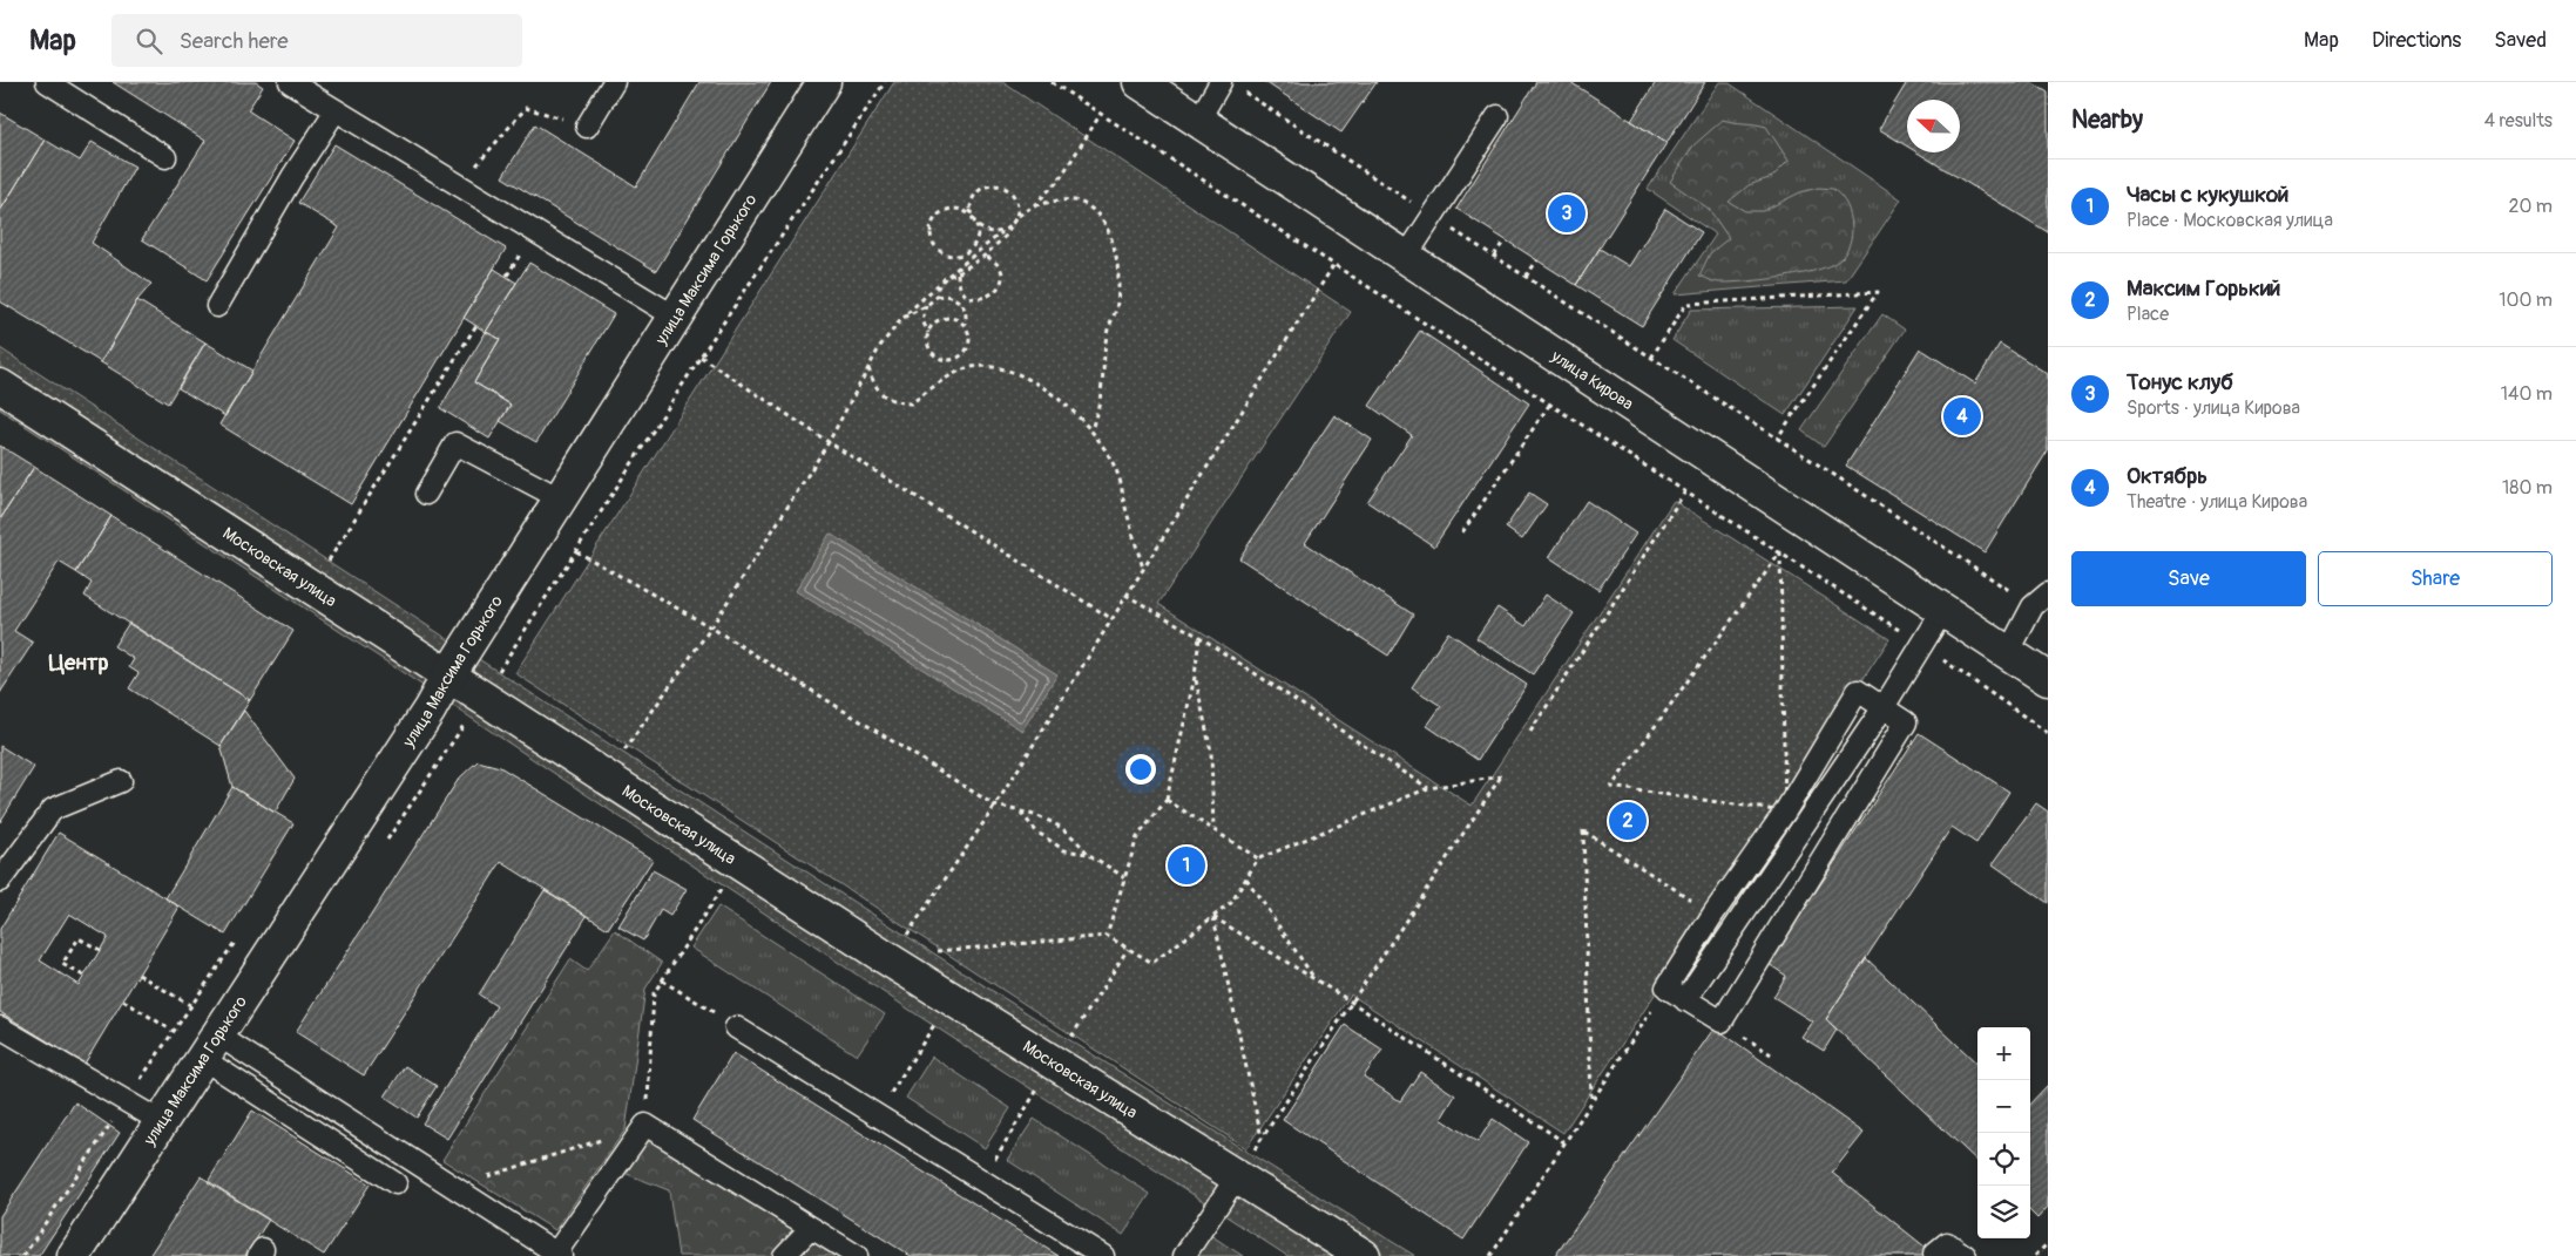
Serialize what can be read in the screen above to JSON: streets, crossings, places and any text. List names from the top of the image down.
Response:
{
  "streets": {
    "main road": ["улица Максима Горького", "улица Кирова", "Московская улица"]
  },
  "crossings": [
    ["улица Максима Горького", "Московская улица"]
  ],
  "districts": ["Центр"],
  "north": "left",
  "page": {
    "header": "Map",
    "search": "Search here",
    "nav": ["Map", "Directions", "Saved"],
    "heading": ["Nearby", "4 results"],
    "list": [
      {
        "mark": "1",
        "name": "Часы с кукушкой",
        "note": "Place · Московская улица",
        "value": "20 m"
      },
      {
        "mark": "2",
        "name": "Максим Горький",
        "note": "Place",
        "value": "100 m"
      },
      {
        "mark": "3",
        "name": "Тонус клуб",
        "note": "Sports · улица Кирова",
        "value": "140 m"
      },
      {
        "mark": "4",
        "name": "Октябрь",
        "note": "Theatre · улица Кирова",
        "value": "180 m"
      }
    ],
    "pins": [
      "3",
      "4",
      "2",
      "1"
    ],
    "buttons": ["Save", "Share"],
    "map_buttons": ["+", "−"]
  }
}
